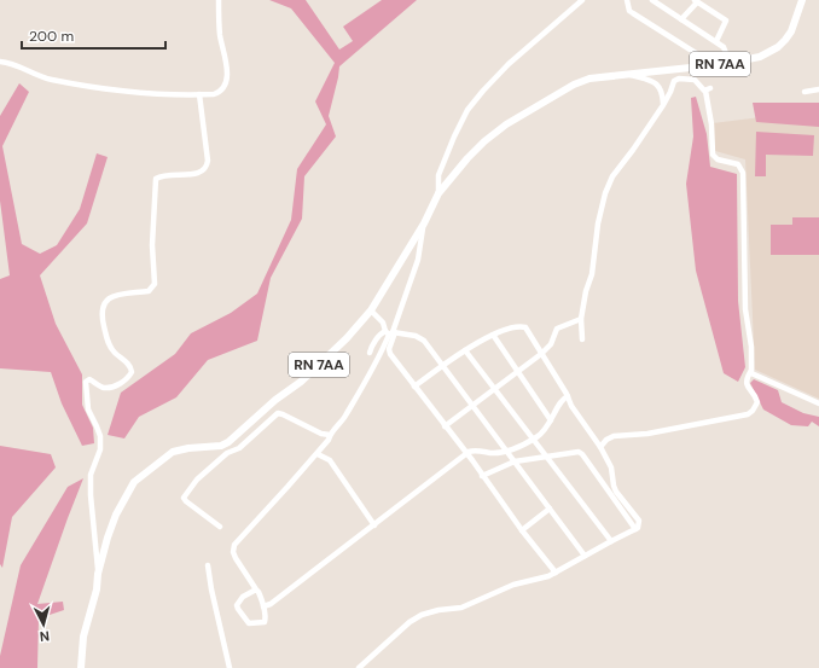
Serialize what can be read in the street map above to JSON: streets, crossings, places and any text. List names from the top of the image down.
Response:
{
  "streets": {
    "main road": ["RN 7AA"]
  },
  "scale_bar": "200 m",
  "north": "bottom"
}
